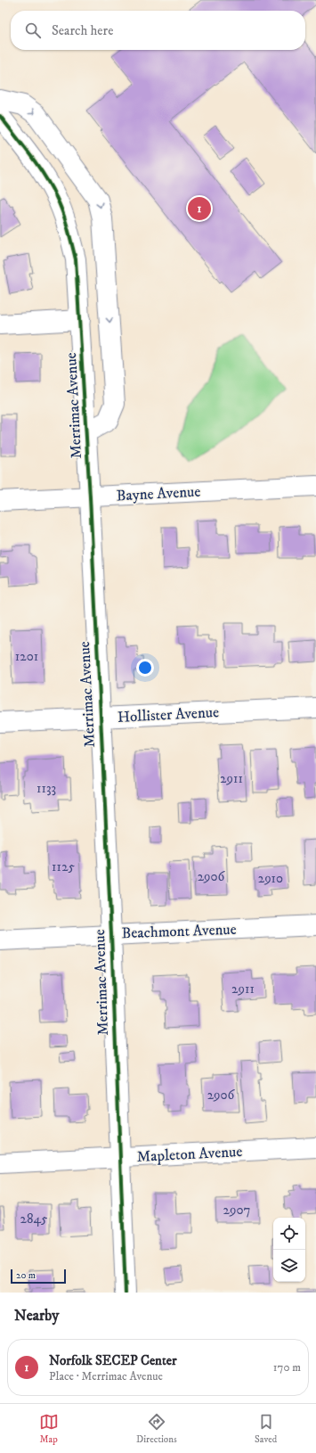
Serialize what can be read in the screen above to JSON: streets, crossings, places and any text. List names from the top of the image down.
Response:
{
  "streets": {
    "street": [
      "Merrimac Avenue",
      "Bayne Avenue",
      "Hollister Avenue",
      "Beachmont Avenue",
      "Mapleton Avenue"
    ]
  },
  "crossings": [
    ["Merrimac Avenue", "Bayne Avenue"],
    ["Merrimac Avenue", "Hollister Avenue"],
    ["Merrimac Avenue", "Beachmont Avenue"],
    ["Merrimac Avenue", "Mapleton Avenue"]
  ],
  "house_numbers": [
    "1201",
    "2911",
    "1133",
    "1125",
    "2906",
    "2910",
    "2911",
    "2906",
    "2907",
    "2845"
  ],
  "scale_bar": "20 m",
  "page": {
    "search": "Search here",
    "pins": "1",
    "scale": "20 m",
    "heading": "Nearby",
    "list": [
      {
        "mark": "1",
        "name": "Norfolk SECEP Center",
        "note": "Place · Merrimac Avenue",
        "value": "170 m"
      }
    ],
    "nav": ["Map", "Directions", "Saved"]
  }
}
